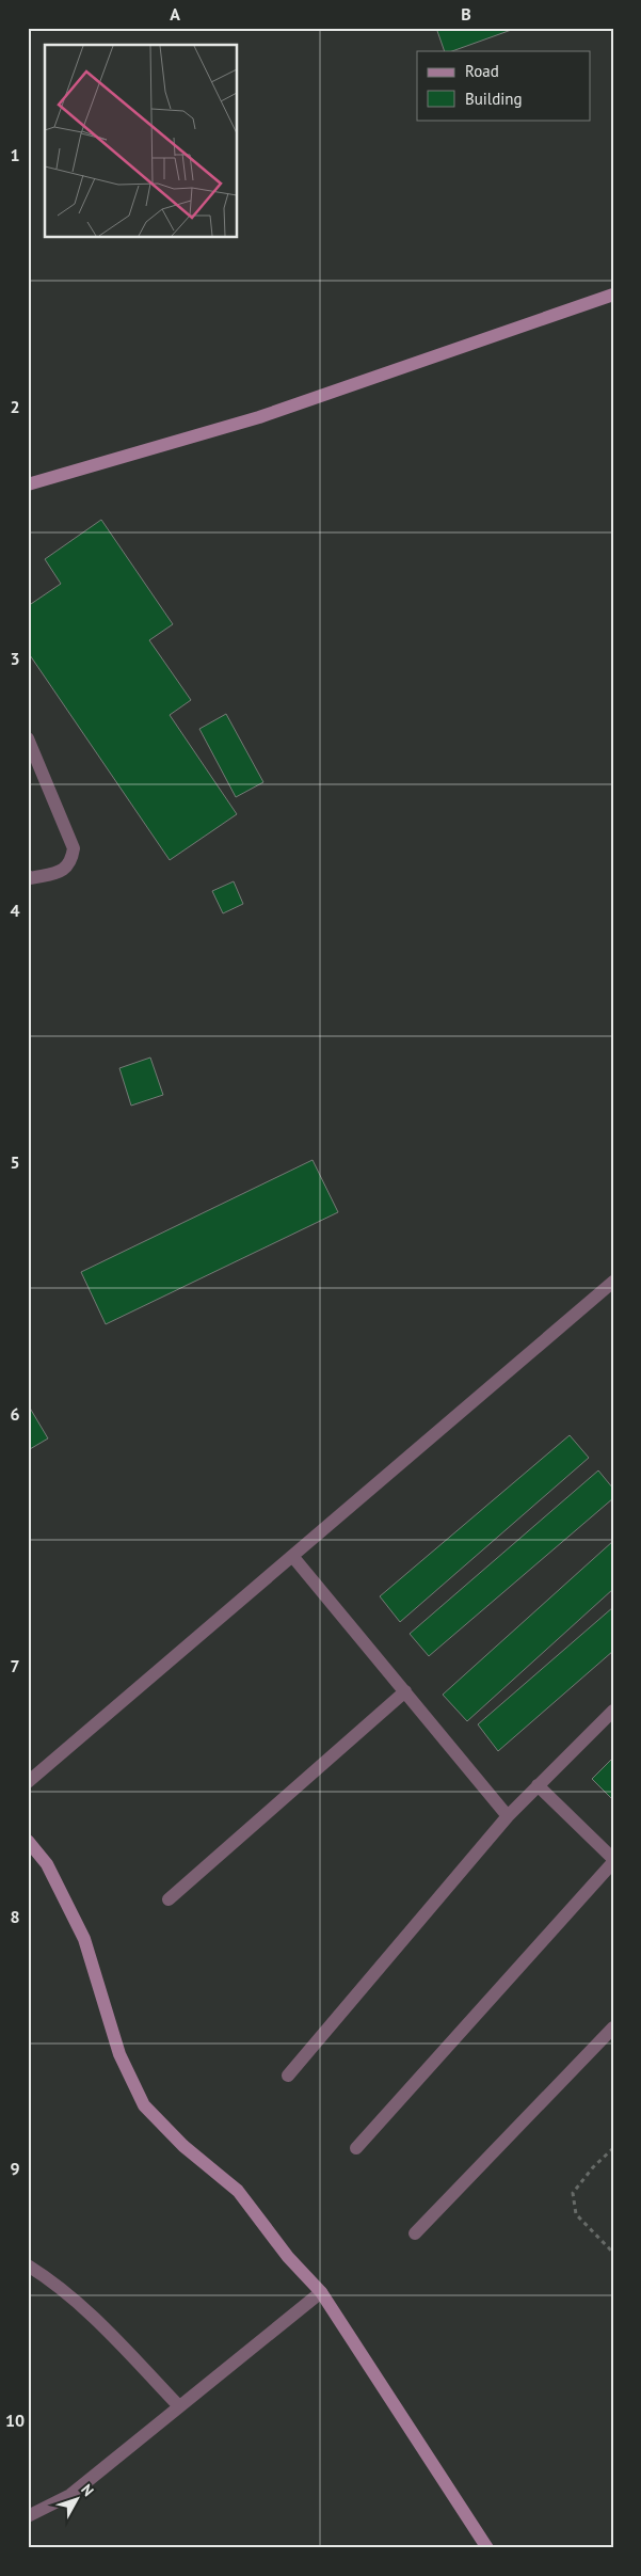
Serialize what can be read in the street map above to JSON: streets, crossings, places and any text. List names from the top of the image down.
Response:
{
  "legend": ["Road", "Building"],
  "north": "top right",
  "grid": {
    "columns": ["A", "B"],
    "rows": [
      "1",
      "2",
      "3",
      "4",
      "5",
      "6",
      "7",
      "8",
      "9",
      "10"
    ]
  }
}
